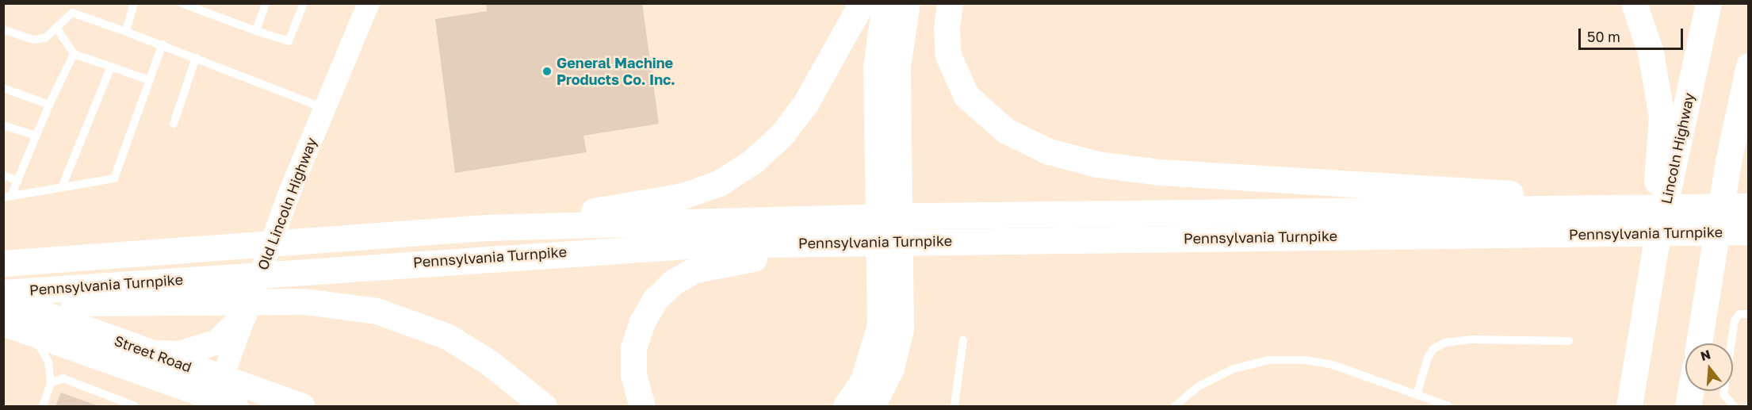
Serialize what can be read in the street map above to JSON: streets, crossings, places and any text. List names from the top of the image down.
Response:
{
  "streets": {
    "highway": ["Lincoln Highway", "Pennsylvania Turnpike"],
    "main road": ["Old Lincoln Highway", "Street Road"]
  },
  "crossings": [
    ["Lincoln Highway", "Pennsylvania Turnpike"],
    ["Old Lincoln Highway", "Street Road"]
  ],
  "places": ["General Machine Products Co. Inc."],
  "scale_bar": "50 m",
  "north": "top"
}
